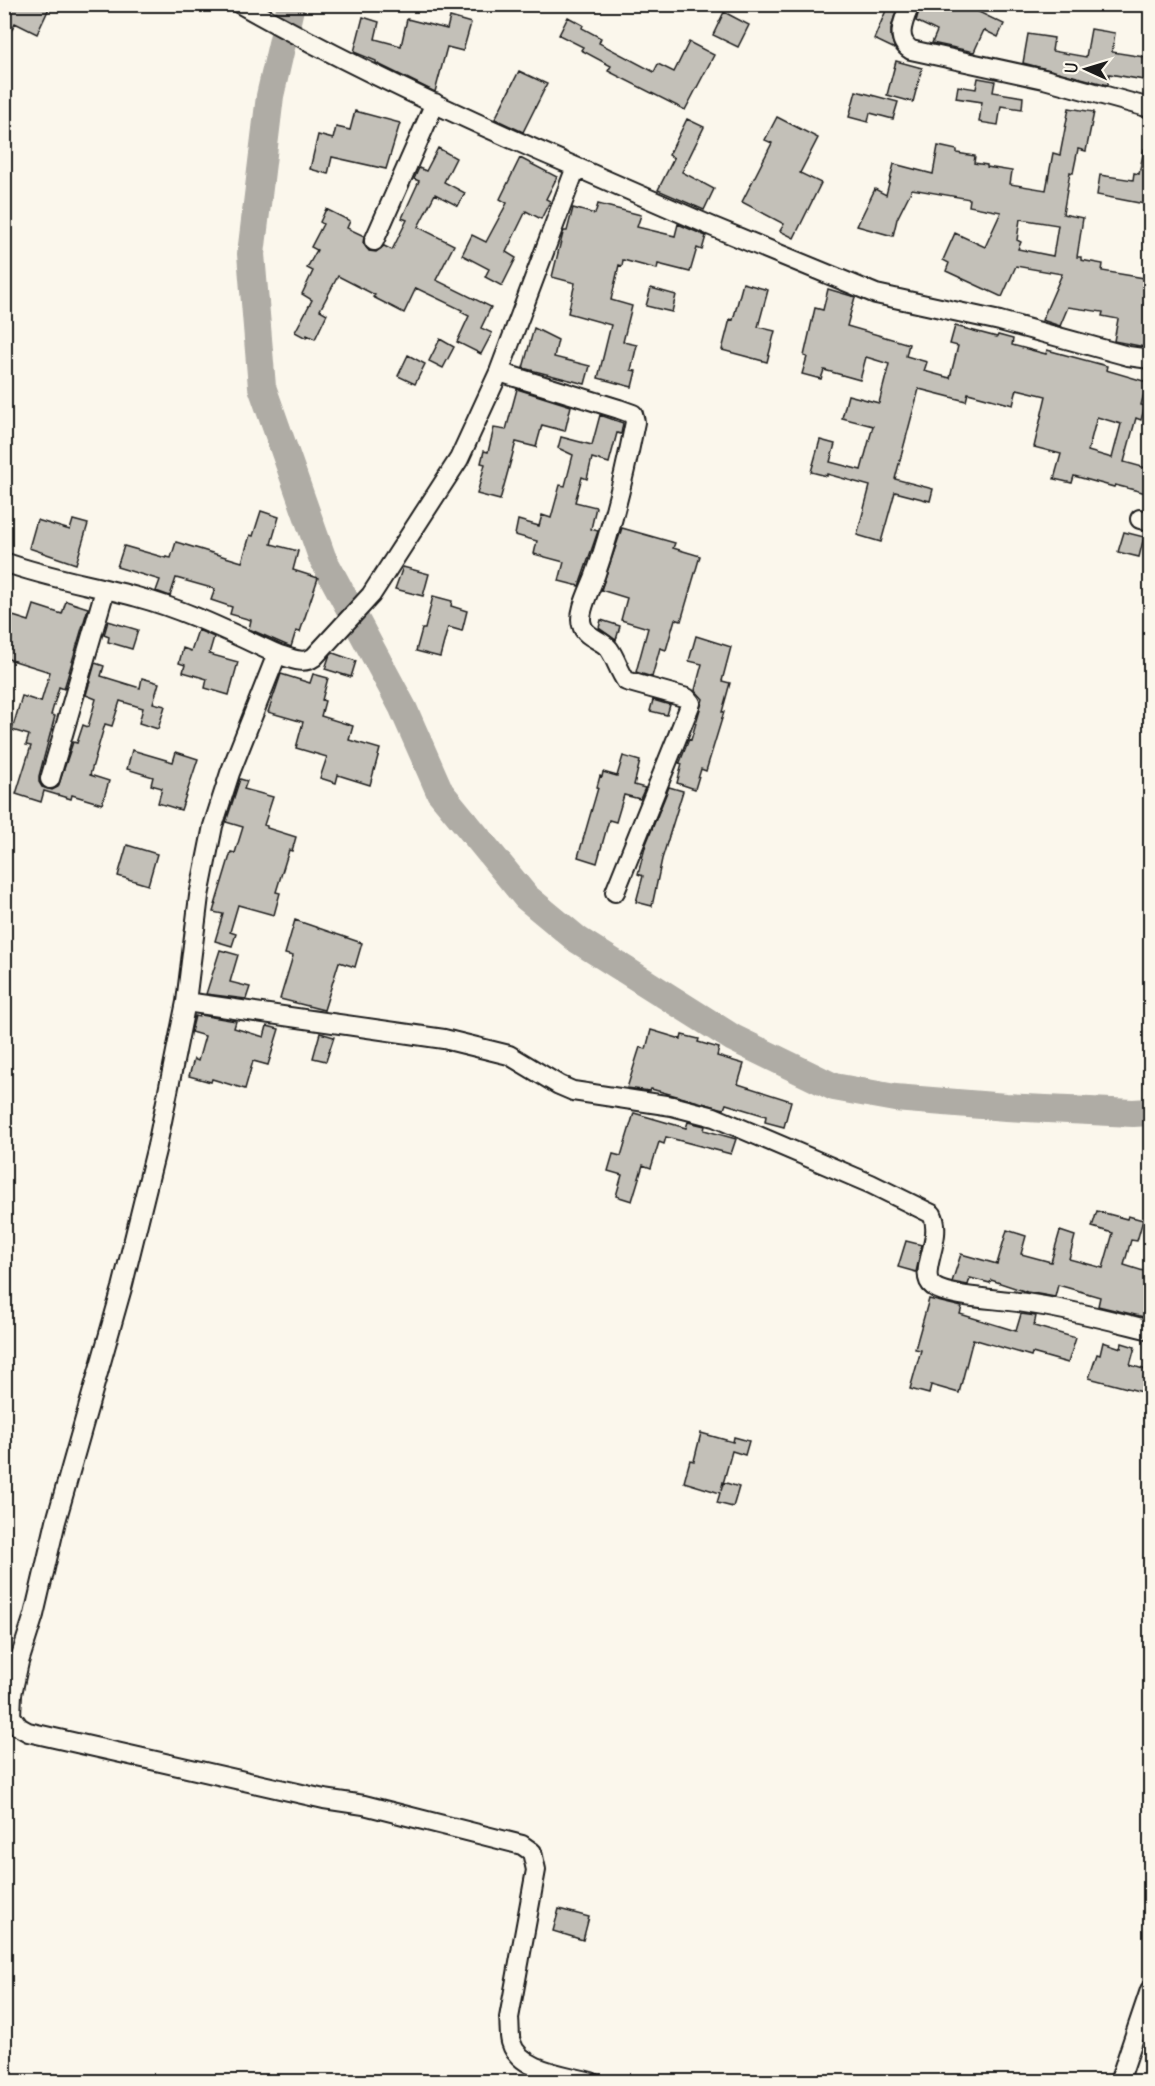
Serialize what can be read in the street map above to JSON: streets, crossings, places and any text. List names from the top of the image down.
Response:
{
  "north": "left"
}
